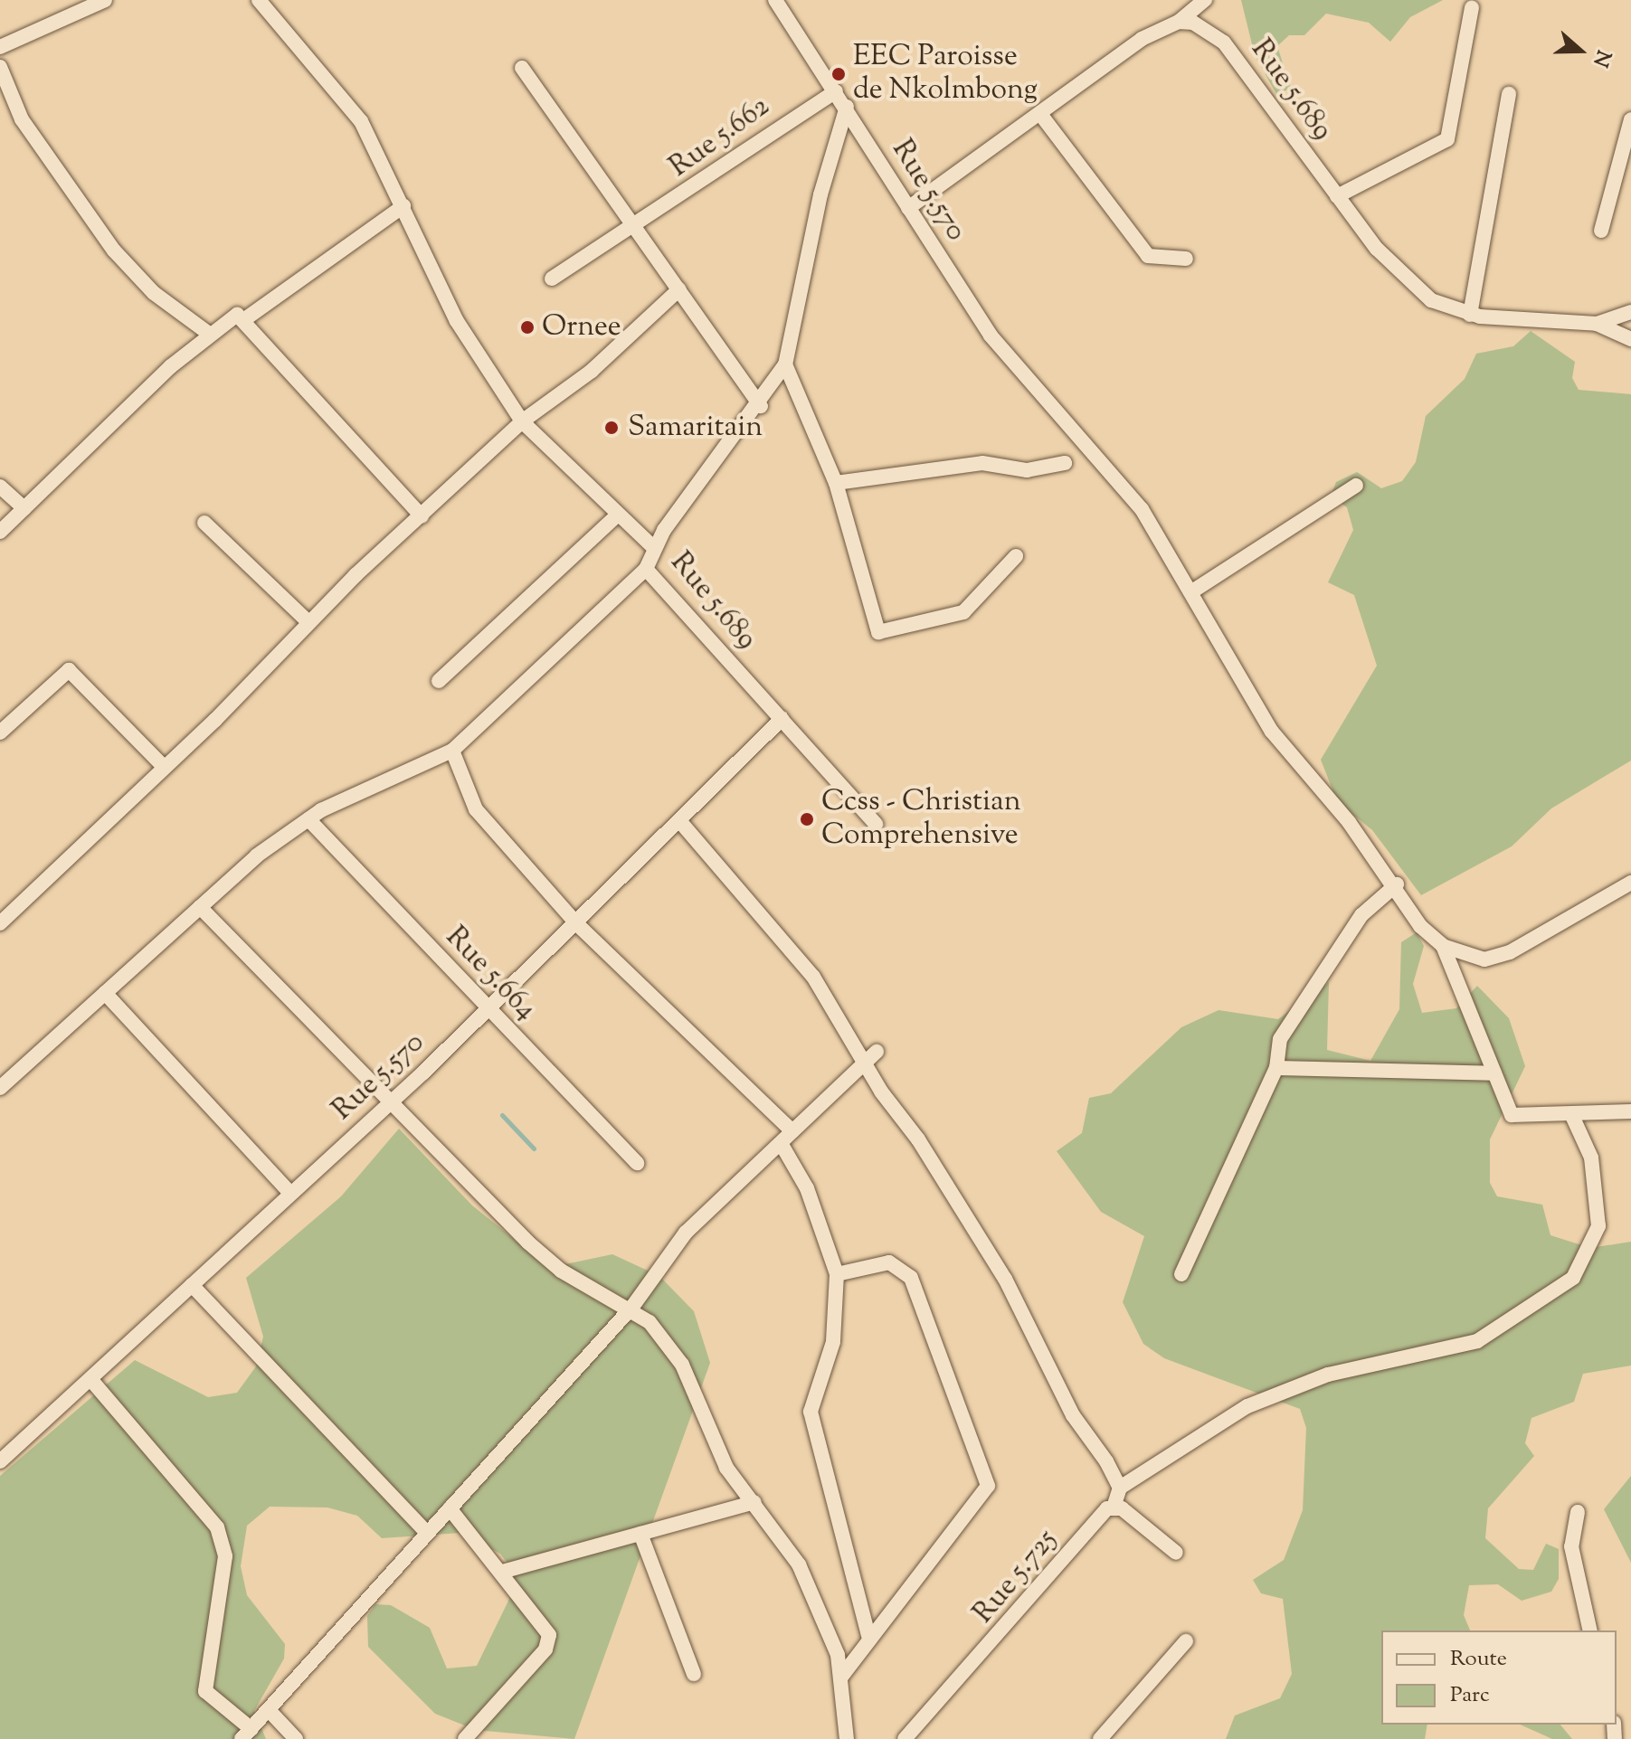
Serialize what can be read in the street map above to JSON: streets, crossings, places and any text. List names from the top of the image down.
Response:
{
  "streets": {
    "street": [
      "Rue 5.689",
      "Rue 5.662",
      "Rue 5.570",
      "Rue 5.664",
      "Rue 5.725"
    ]
  },
  "crossings": [
    ["Rue 5.689", "Rue 5.570"],
    ["Rue 5.662", "Rue 5.570"],
    ["Rue 5.570", "Rue 5.664"]
  ],
  "places": [
    "EEC Paroisse de Nkolmbong",
    "Ornee",
    "Samaritain",
    "Ccss - Christian Comprehensive"
  ],
  "legend": ["Route", "Parc"],
  "north": "right"
}
